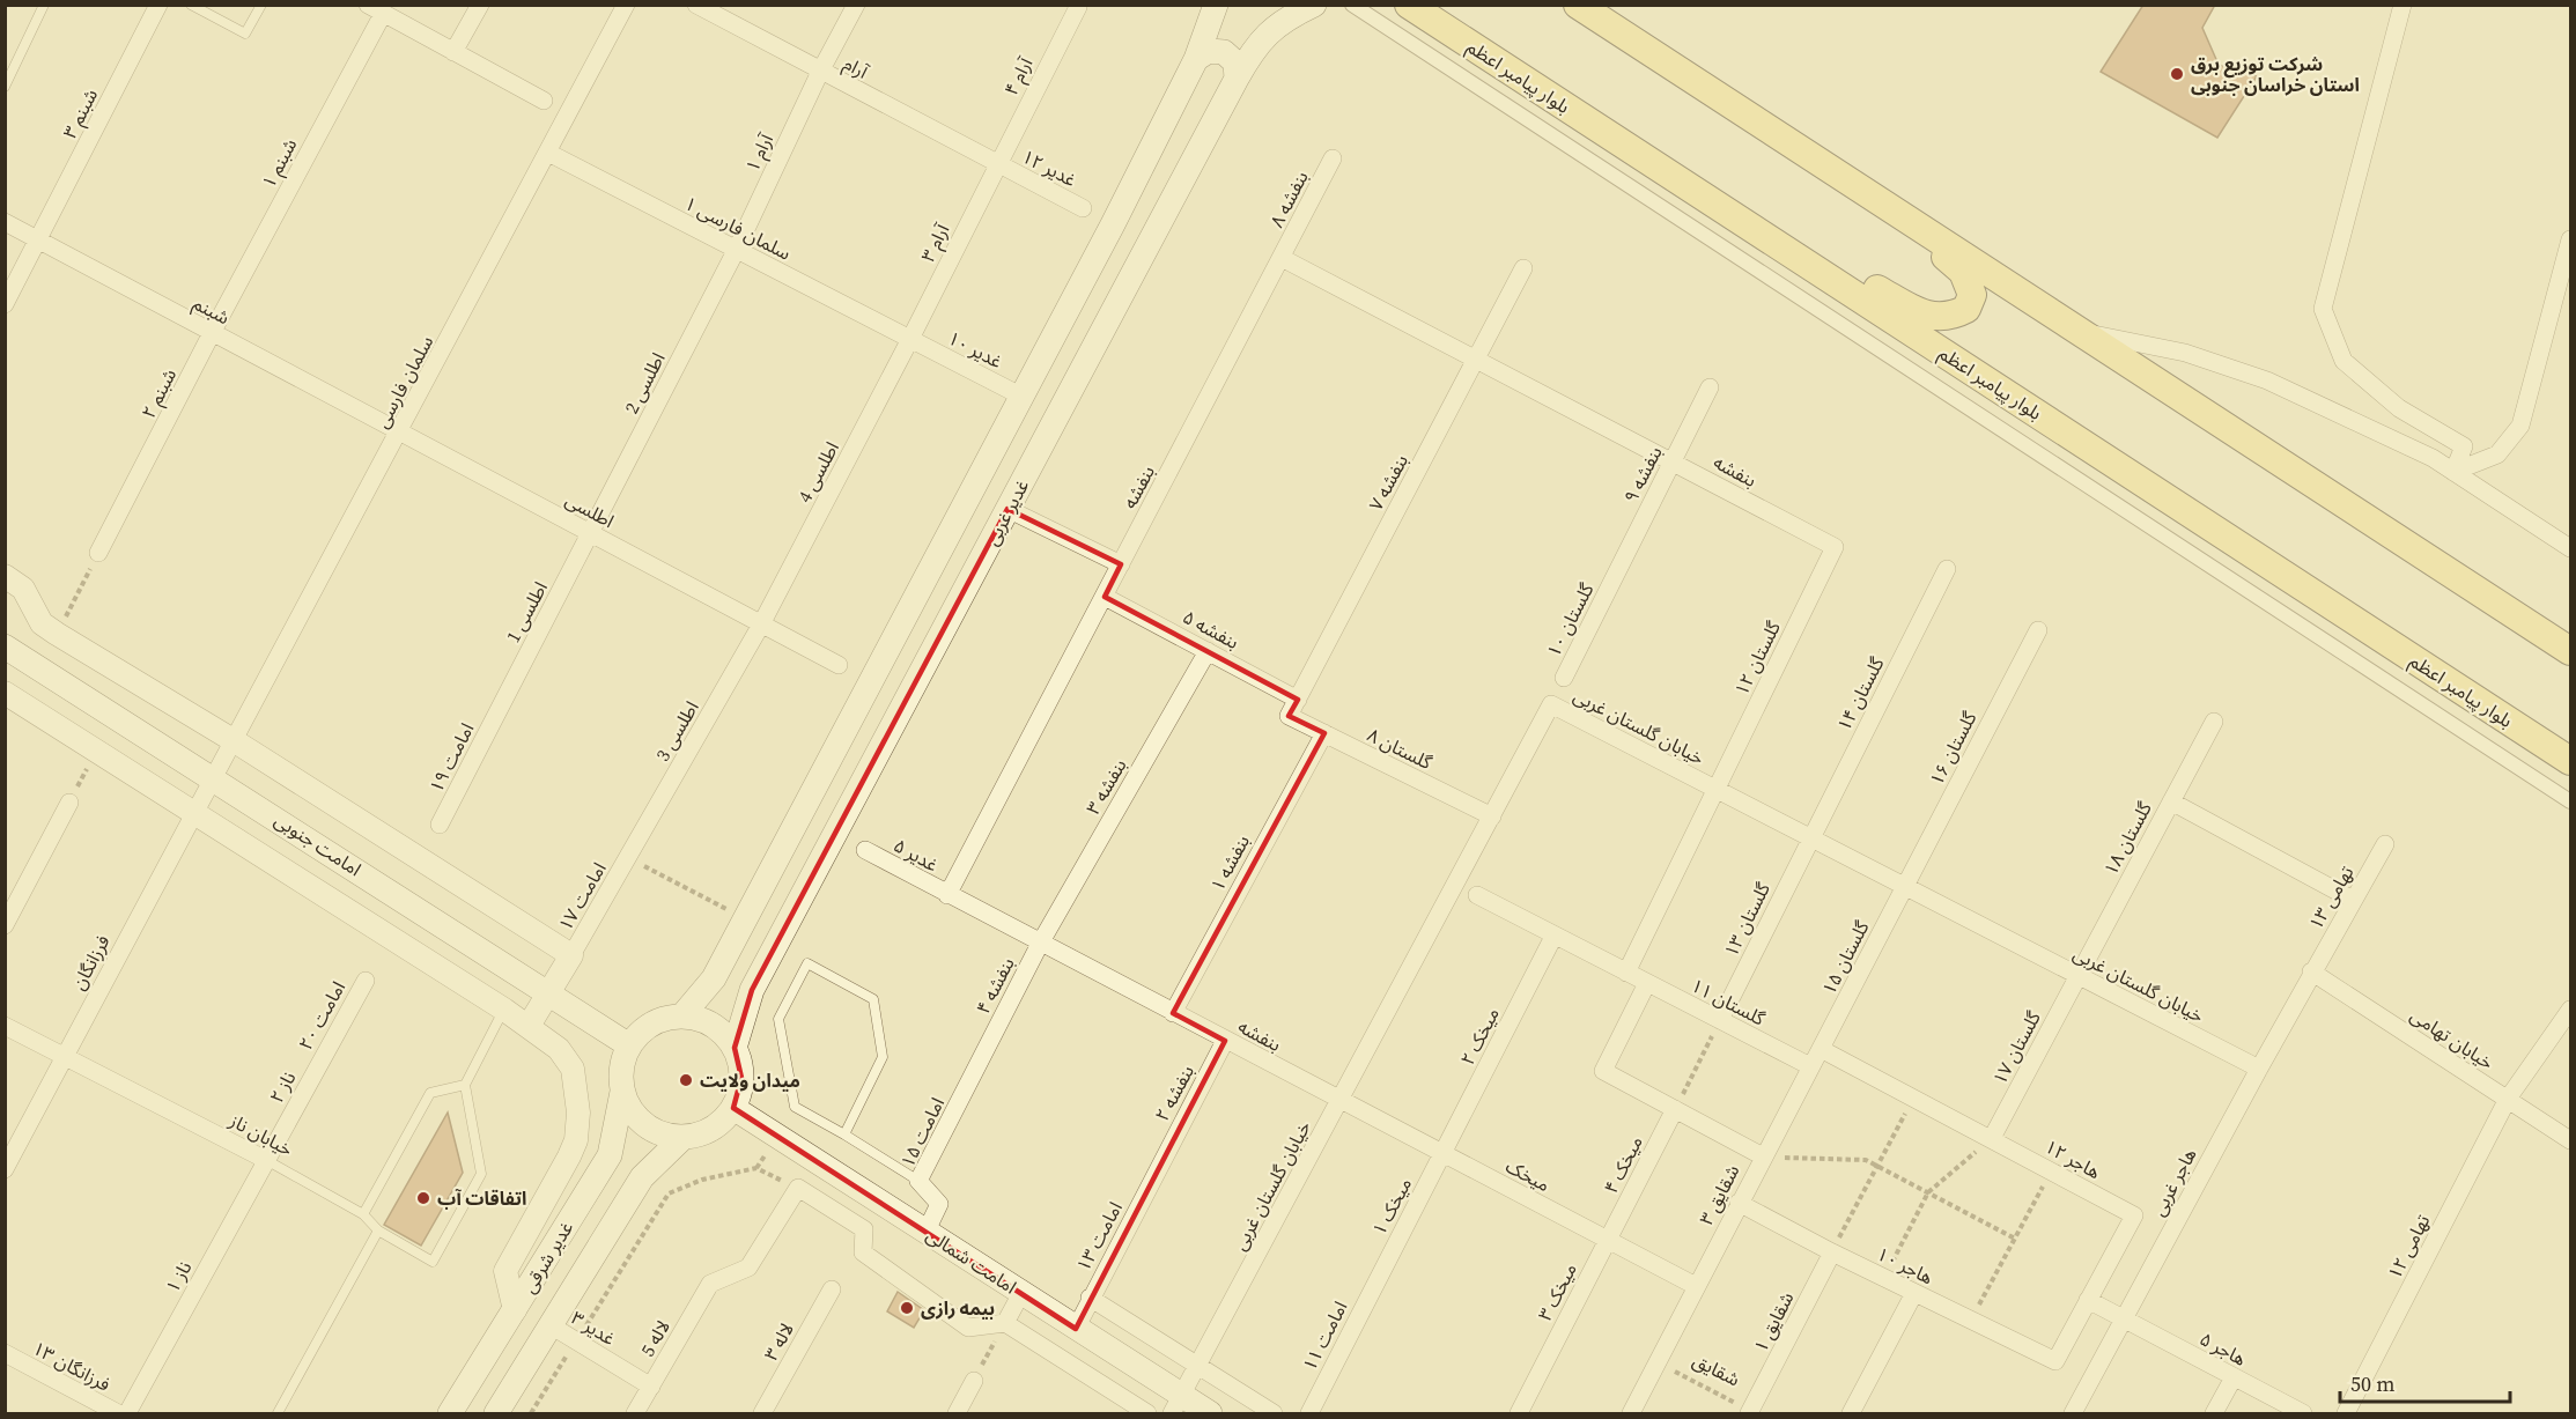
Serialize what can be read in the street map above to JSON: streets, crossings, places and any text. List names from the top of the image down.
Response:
{
  "streets": {
    "main road": [
      "بلوار پیامبر اعظم",
      "غدیر غربی",
      "امامت جنوبی",
      "غدیر شرقی",
      "امامت شمالی"
    ],
    "street": [
      "آرام",
      "آرام ۴",
      "شبنم ۳",
      "آرام ۱",
      "شبنم ۱",
      "غدیر ۱۲",
      "بنفشه ۸",
      "سلمان فارسی ۱",
      "آرام ۳",
      "شبنم",
      "غدیر ۱۰",
      "سلمان فارسی",
      "اطلسی 2",
      "شبنم ۲",
      "بنفشه",
      "اطلسی 4",
      "بنفشه ۹",
      "بنفشه ۷",
      "اطلسی",
      "اطلسی 1",
      "گلستان ۱۰",
      "بنفشه ۵",
      "گلستان ۱۲",
      "گلستان ۱۴",
      "خیابان گلستان غربی",
      "اطلسی 3",
      "گلستان ۸",
      "گلستان ۱۶",
      "امامت ۱۹",
      "بنفشه ۳",
      "گلستان ۱۸",
      "غدیر ۵",
      "بنفشه ۱",
      "امامت ۱۷",
      "تهامی ۱۳",
      "گلستان ۱۳",
      "گلستان ۱۵",
      "فرزانگان",
      "بنفشه ۴",
      "گلستان ۱۱",
      "امامت ۲۰",
      "میخک ۲",
      "خیابان تهامی",
      "گلستان ۱۷",
      "ناز ۲",
      "بنفشه ۲",
      "امامت ۱۵",
      "خیابان ناز",
      "هاجر ۱۲",
      "میخک ۴",
      "میخک",
      "هاجر غربی",
      "شقایق ۳",
      "میخک ۱",
      "امامت ۱۳",
      "تهامی ۱۲",
      "هاجر ۱۰",
      "ناز ۱",
      "میخک ۳",
      "شقایق ۱",
      "غدیر ۳",
      "امامت ۱۱",
      "لاله 5",
      "لاله ۳",
      "هاجر ۵",
      "فرزانگان ۱۳"
    ],
    "path": ["شقایق"]
  },
  "crossings": [
    ["آرام", "آرام ۴"],
    ["آرام", "آرام ۱"],
    ["آرام", "غدیر ۱۲"],
    ["آرام", "آرام ۳"],
    ["آرام ۴", "غدیر ۱۲"],
    ["آرام ۴", "آرام ۳"],
    ["شبنم ۳", "شبنم"],
    ["آرام ۱", "سلمان فارسی ۱"],
    ["آرام ۱", "اطلسی 2"],
    ["شبنم ۱", "شبنم"],
    ["شبنم ۱", "شبنم ۲"],
    ["غدیر ۱۲", "آرام ۳"],
    ["بنفشه ۸", "بنفشه"],
    ["سلمان فارسی ۱", "آرام ۳"],
    ["سلمان فارسی ۱", "غدیر ۱۰"],
    ["سلمان فارسی ۱", "سلمان فارسی"],
    ["سلمان فارسی ۱", "اطلسی 2"],
    ["سلمان فارسی ۱", "اطلسی 4"],
    ["آرام ۳", "غدیر ۱۰"],
    ["آرام ۳", "اطلسی 4"],
    ["شبنم", "سلمان فارسی"],
    ["شبنم", "شبنم ۲"],
    ["شبنم", "اطلسی"],
    ["غدیر ۱۰", "اطلسی 4"],
    ["سلمان فارسی", "اطلسی"],
    ["سلمان فارسی", "امامت جنوبی"],
    ["سلمان فارسی", "فرزانگان"],
    ["اطلسی 2", "اطلسی"],
    ["اطلسی 2", "اطلسی 1"],
    ["بنفشه", "بنفشه ۹"],
    ["بنفشه", "بنفشه ۷"],
    ["بنفشه", "بنفشه ۵"],
    ["بنفشه", "گلستان ۱۲"],
    ["بنفشه", "خیابان گلستان غربی"],
    ["بنفشه", "بنفشه ۳"],
    ["بنفشه", "غدیر ۵"],
    ["بنفشه", "بنفشه ۱"],
    ["بنفشه", "بنفشه ۴"],
    ["بنفشه", "بنفشه ۲"],
    ["بنفشه", "میخک"],
    ["اطلسی 4", "اطلسی"],
    ["اطلسی 4", "اطلسی 3"],
    ["بنفشه ۹", "گلستان ۱۰"],
    ["بنفشه ۷", "بنفشه ۵"],
    ["بنفشه ۷", "گلستان ۸"],
    ["اطلسی", "اطلسی 1"],
    ["اطلسی", "اطلسی 3"],
    ["غدیر غربی", "امامت جنوبی"],
    ["غدیر غربی", "غدیر شرقی"],
    ["غدیر غربی", "امامت شمالی"],
    ["اطلسی 1", "امامت ۱۹"],
    ["بنفشه ۵", "بنفشه ۳"],
    ["گلستان ۱۲", "خیابان گلستان غربی"],
    ["گلستان ۱۴", "خیابان گلستان غربی"],
    ["گلستان ۱۴", "گلستان ۱۳"],
    ["خیابان گلستان غربی", "گلستان ۸"],
    ["خیابان گلستان غربی", "گلستان ۱۶"],
    ["خیابان گلستان غربی", "گلستان ۱۸"],
    ["خیابان گلستان غربی", "گلستان ۱۳"],
    ["خیابان گلستان غربی", "گلستان ۱۵"],
    ["خیابان گلستان غربی", "گلستان ۱۷"],
    ["خیابان گلستان غربی", "میخک"],
    ["خیابان گلستان غربی", "هاجر غربی"],
    ["خیابان گلستان غربی", "امامت شمالی"],
    ["اطلسی 3", "امامت ۱۷"],
    ["گلستان ۸", "بنفشه ۱"],
    ["گلستان ۱۶", "گلستان ۱۵"],
    ["بنفشه ۳", "بنفشه ۴"],
    ["گلستان ۱۸", "گلستان ۱۷"],
    ["امامت جنوبی", "فرزانگان"],
    ["امامت جنوبی", "غدیر شرقی"],
    ["امامت جنوبی", "امامت شمالی"],
    ["تهامی ۱۳", "خیابان تهامی"],
    ["تهامی ۱۳", "هاجر غربی"],
    ["گلستان ۱۳", "گلستان ۱۱"],
    ["گلستان ۱۵", "هاجر ۱۲"],
    ["گلستان ۱۵", "شقایق ۳"],
    ["فرزانگان", "خیابان ناز"],
    ["بنفشه ۴", "امامت ۱۵"],
    ["گلستان ۱۱", "میخک ۲"],
    ["گلستان ۱۱", "شقایق ۳"],
    ["امامت ۲۰", "ناز ۲"],
    ["میخک ۲", "میخک"],
    ["میخک ۲", "میخک ۱"],
    ["خیابان تهامی", "هاجر غربی"],
    ["خیابان تهامی", "تهامی ۱۲"],
    ["گلستان ۱۷", "هاجر ۱۲"],
    ["ناز ۲", "خیابان ناز"],
    ["ناز ۲", "ناز ۱"],
    ["بنفشه ۲", "امامت ۱۳"],
    ["امامت ۱۵", "امامت شمالی"],
    ["خیابان ناز", "ناز ۱"],
    ["هاجر ۱۲", "شقایق ۳"],
    ["هاجر ۱۲", "هاجر ۱۰"],
    ["هاجر ۱۲", "هاجر ۵"],
    ["میخک ۴", "میخک"],
    ["میخک ۴", "میخک ۳"],
    ["میخک", "شقایق ۳"],
    ["میخک", "میخک ۱"],
    ["میخک", "میخک ۳"],
    ["هاجر غربی", "هاجر ۵"],
    ["شقایق ۳", "هاجر ۱۰"],
    ["شقایق ۳", "شقایق"],
    ["میخک ۱", "امامت ۱۱"],
    ["امامت ۱۳", "امامت شمالی"],
    ["غدیر شرقی", "امامت شمالی"],
    ["غدیر شرقی", "غدیر ۳"],
    ["هاجر ۱۰", "شقایق ۱"],
    ["هاجر ۱۰", "هاجر ۵"],
    ["شقایق ۱", "شقایق"],
    ["غدیر ۳", "لاله 5"]
  ],
  "places": [
    "شرکت توزیع برق استان خراسان جنوبی",
    "میدان ولایت",
    "اتفاقات آب",
    "بیمه رازی"
  ],
  "scale_bar": "50 m"
}
